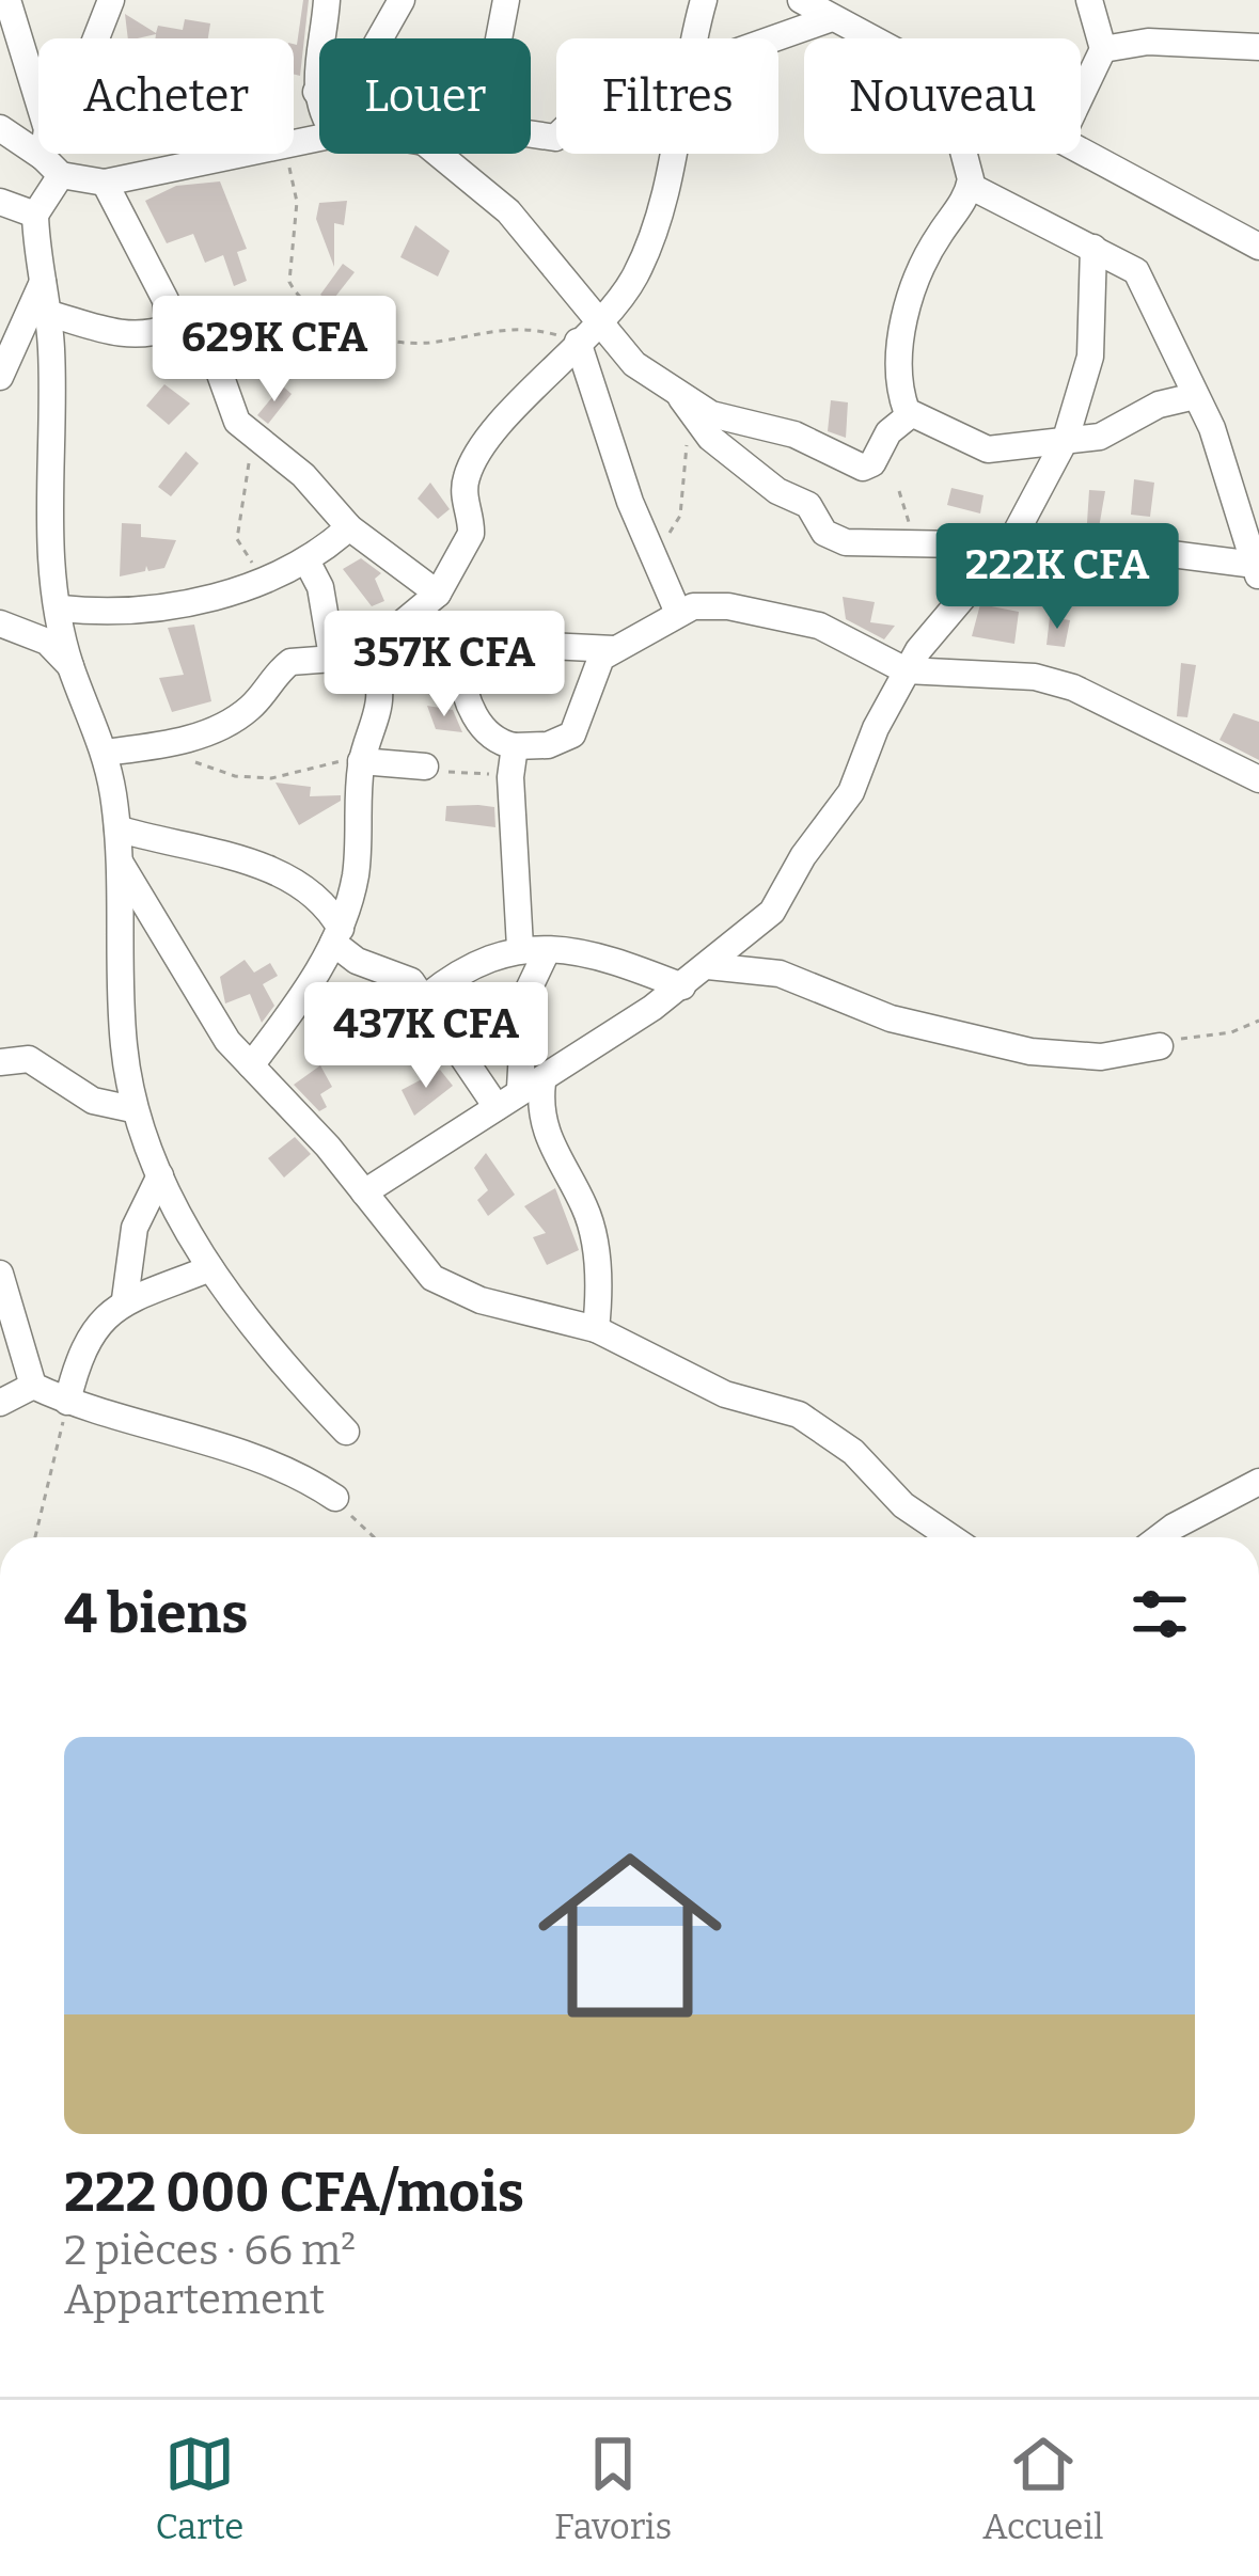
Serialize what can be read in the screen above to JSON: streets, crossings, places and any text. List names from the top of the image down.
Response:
{
  "page": {
    "chip": [
      "Acheter",
      "Louer",
      "Filtres",
      "Nouveau"
    ],
    "price": [
      "629K CFA",
      "222K CFA",
      "357K CFA",
      "437K CFA"
    ],
    "heading": "4 biens",
    "list": [
      {
        "name": "222 000 CFA/mois",
        "note": "2 pièces · 66 m² · Appartement"
      }
    ],
    "tabs": ["Carte", "Favoris", "Accueil"]
  }
}
